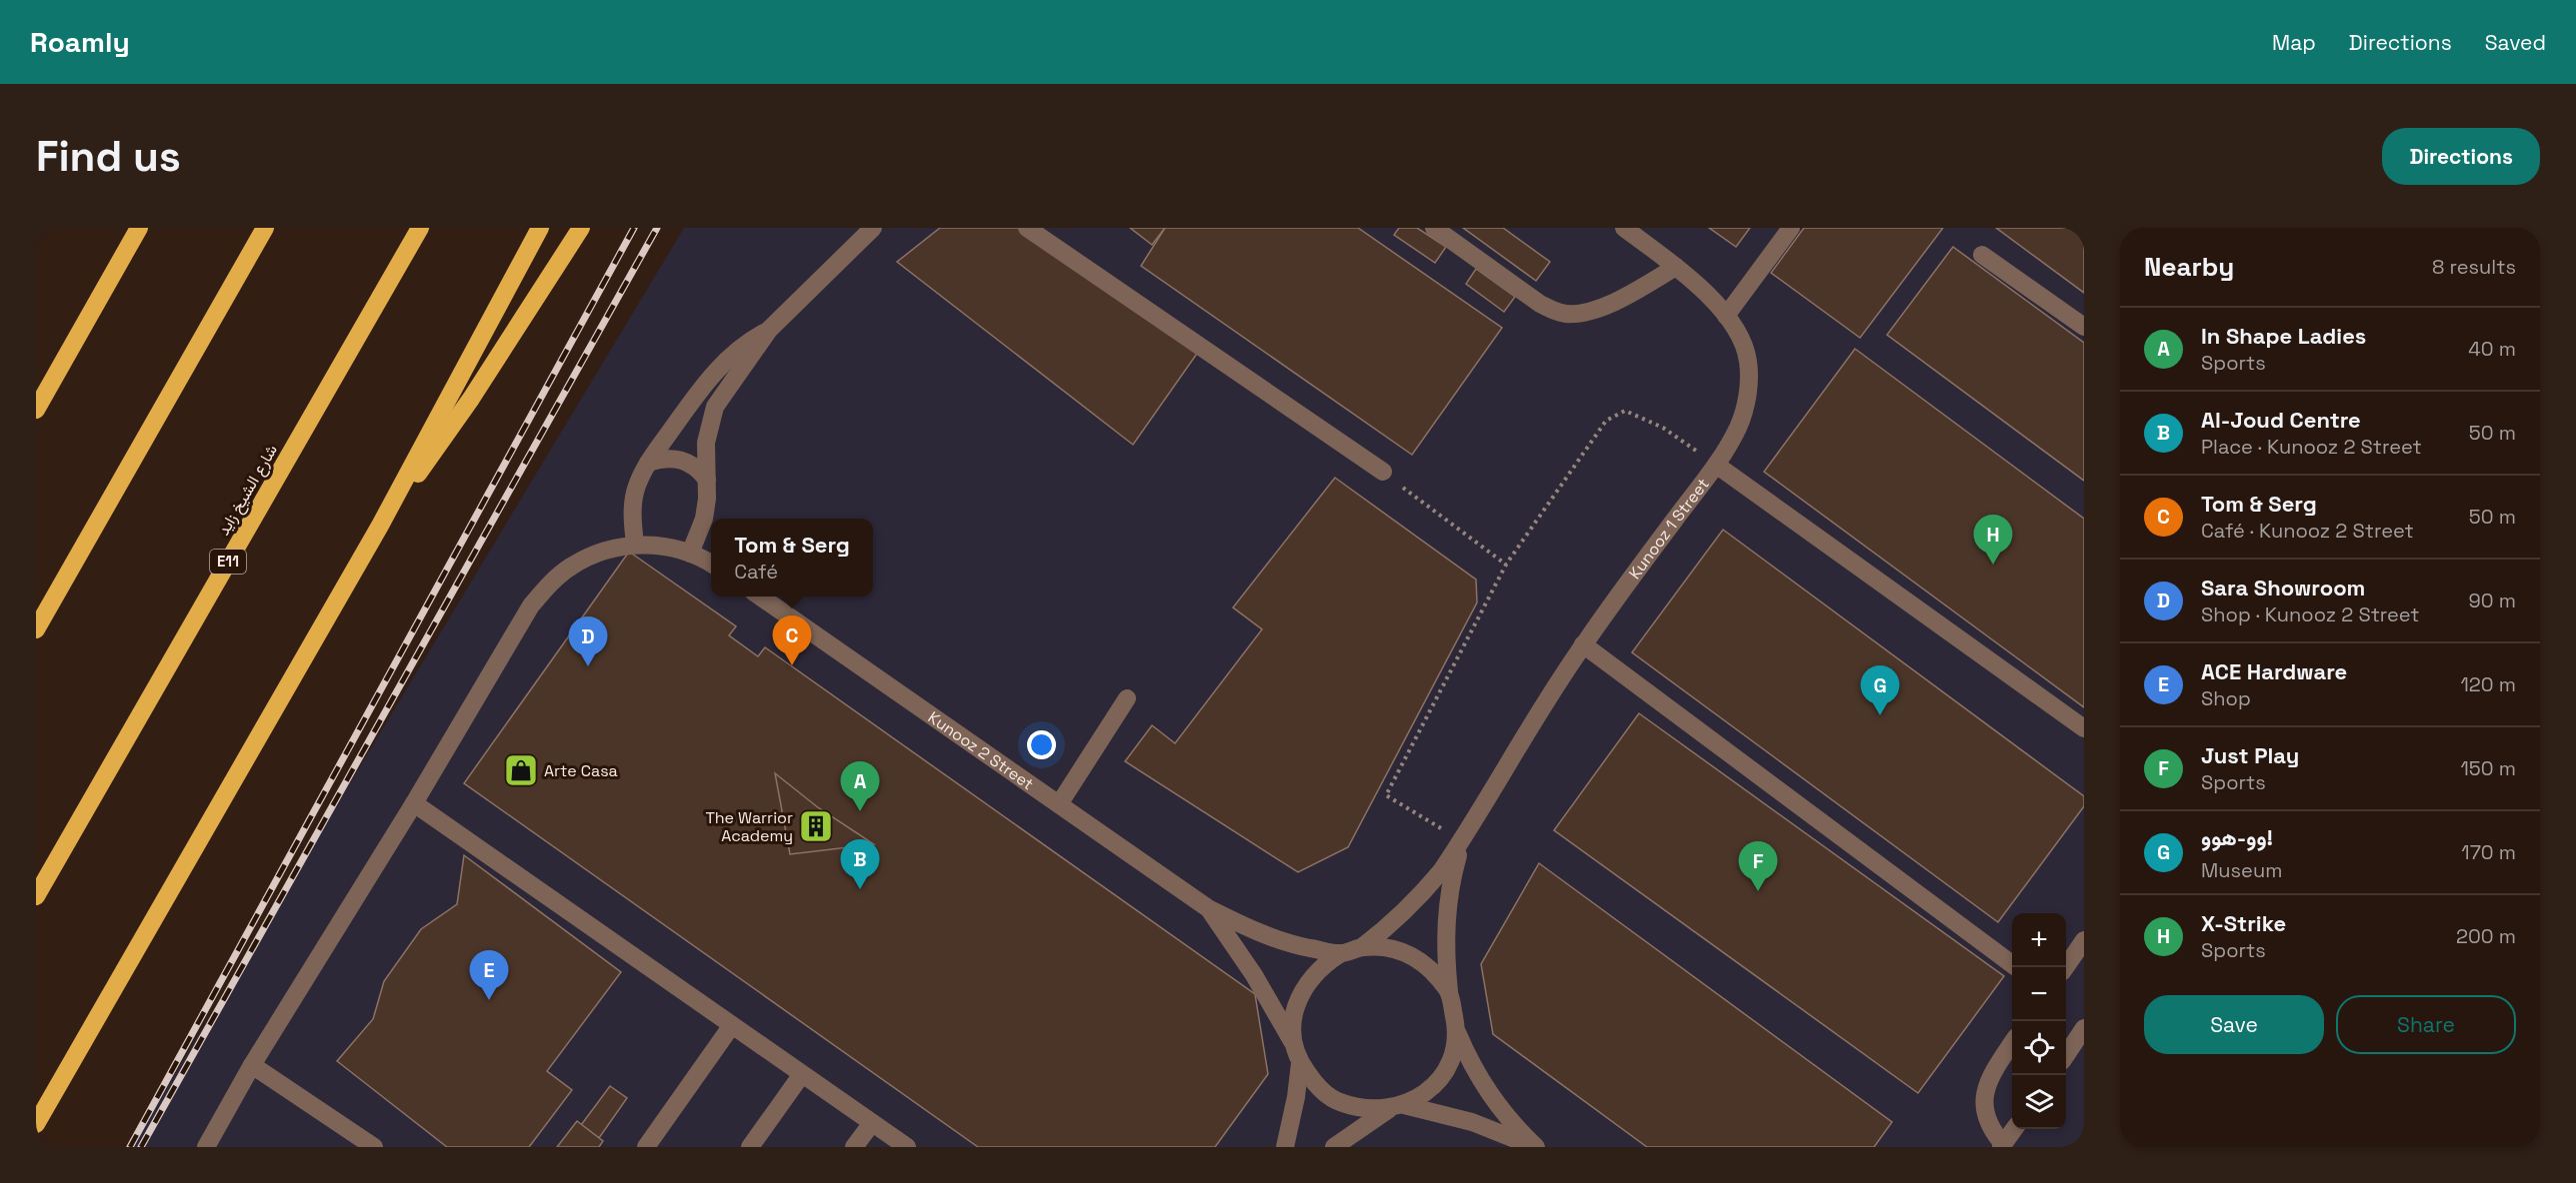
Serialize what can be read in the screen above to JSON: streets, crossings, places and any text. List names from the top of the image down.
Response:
{
  "streets": {
    "highway": ["شارع الشيخ زايد", "E11"],
    "street": ["Kunooz 1 Street", "Kunooz 2 Street"]
  },
  "crossings": [
    ["Kunooz 1 Street", "Kunooz 2 Street"]
  ],
  "places": {
    "shop": ["Arte Casa"],
    "building": ["The Warrior Academy"]
  },
  "page": {
    "header": "Roamly",
    "nav": ["Map", "Directions", "Saved"],
    "buttons": [
      "Directions",
      ["Save", "Share"]
    ],
    "title": "Find us",
    "heading": ["Nearby", "8 results"],
    "list": [
      {
        "mark": "A",
        "name": "In Shape Ladies",
        "note": "Sports",
        "value": "40 m"
      },
      {
        "mark": "B",
        "name": "Al-Joud Centre",
        "note": "Place · Kunooz 2 Street",
        "value": "50 m"
      },
      {
        "mark": "C",
        "name": "Tom & Serg",
        "note": "Café · Kunooz 2 Street",
        "value": "50 m"
      },
      {
        "mark": "D",
        "name": "Sara Showroom",
        "note": "Shop · Kunooz 2 Street",
        "value": "90 m"
      },
      {
        "mark": "E",
        "name": "ACE Hardware",
        "note": "Shop",
        "value": "120 m"
      },
      {
        "mark": "F",
        "name": "Just Play",
        "note": "Sports",
        "value": "150 m"
      },
      {
        "mark": "G",
        "name": "وو-هوو!",
        "note": "Museum",
        "value": "170 m"
      },
      {
        "mark": "H",
        "name": "X-Strike",
        "note": "Sports",
        "value": "200 m"
      }
    ],
    "pins": [
      "H",
      "C",
      "D",
      "G",
      "A",
      "B",
      "F",
      "E"
    ],
    "popup": ["Tom & Serg", "Café"],
    "map_buttons": ["+", "−"]
  }
}
